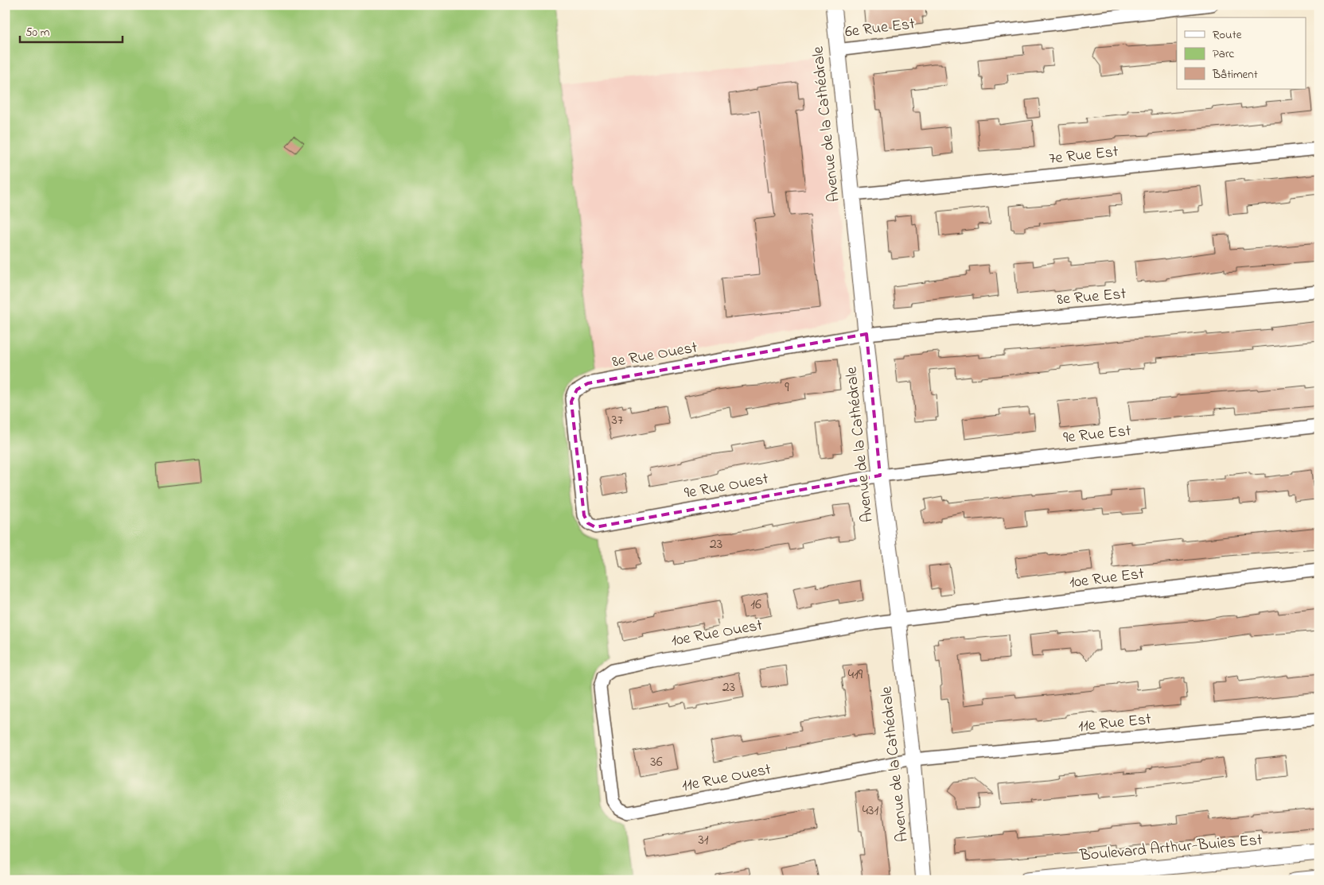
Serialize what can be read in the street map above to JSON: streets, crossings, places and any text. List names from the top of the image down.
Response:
{
  "streets": {
    "street": [
      "6e Rue Est",
      "Avenue de la Cathédrale",
      "7e Rue Est",
      "8e Rue Est",
      "8e Rue Ouest",
      "9e Rue Est",
      "9e Rue Ouest",
      "10e Rue Est",
      "10e Rue Ouest",
      "11e Rue Est",
      "11e Rue Ouest",
      "Boulevard Arthur-Buies Est"
    ]
  },
  "crossings": [
    ["6e Rue Est", "Avenue de la Cathédrale"],
    ["Avenue de la Cathédrale", "7e Rue Est"],
    ["Avenue de la Cathédrale", "8e Rue Est"],
    ["Avenue de la Cathédrale", "8e Rue Ouest"],
    ["Avenue de la Cathédrale", "9e Rue Est"],
    ["Avenue de la Cathédrale", "9e Rue Ouest"],
    ["Avenue de la Cathédrale", "10e Rue Est"],
    ["Avenue de la Cathédrale", "10e Rue Ouest"],
    ["Avenue de la Cathédrale", "11e Rue Est"],
    ["Avenue de la Cathédrale", "11e Rue Ouest"],
    ["8e Rue Est", "8e Rue Ouest"],
    ["8e Rue Ouest", "9e Rue Ouest"],
    ["9e Rue Est", "9e Rue Ouest"],
    ["10e Rue Est", "10e Rue Ouest"],
    ["10e Rue Ouest", "11e Rue Ouest"],
    ["11e Rue Est", "11e Rue Ouest"]
  ],
  "house_numbers": [
    "9",
    "37",
    "23",
    "16",
    "419",
    "23",
    "36",
    "431",
    "31"
  ],
  "legend": ["Route", "Parc", "Bâtiment"],
  "scale_bar": "50 m"
}
